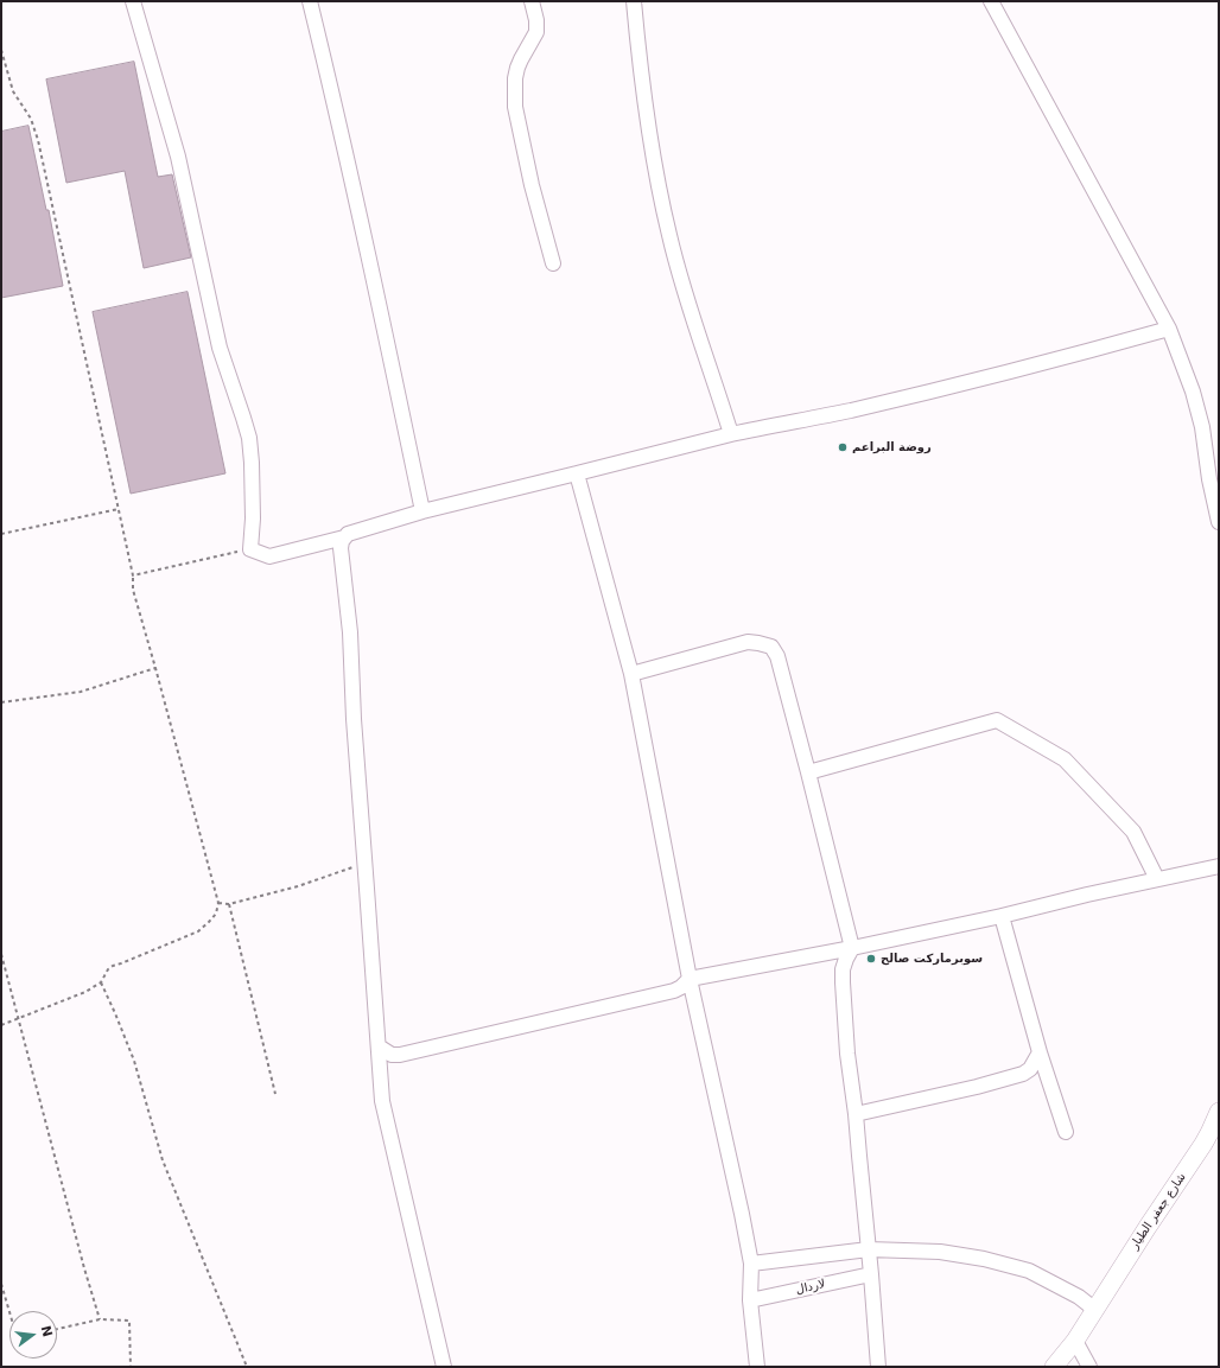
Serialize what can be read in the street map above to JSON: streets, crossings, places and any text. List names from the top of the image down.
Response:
{
  "streets": {
    "street": ["شارع جعفر الطيار", "لاردال"]
  },
  "places": ["روضة البراعم", "سوبرماركت صالح"],
  "north": "right"
}
